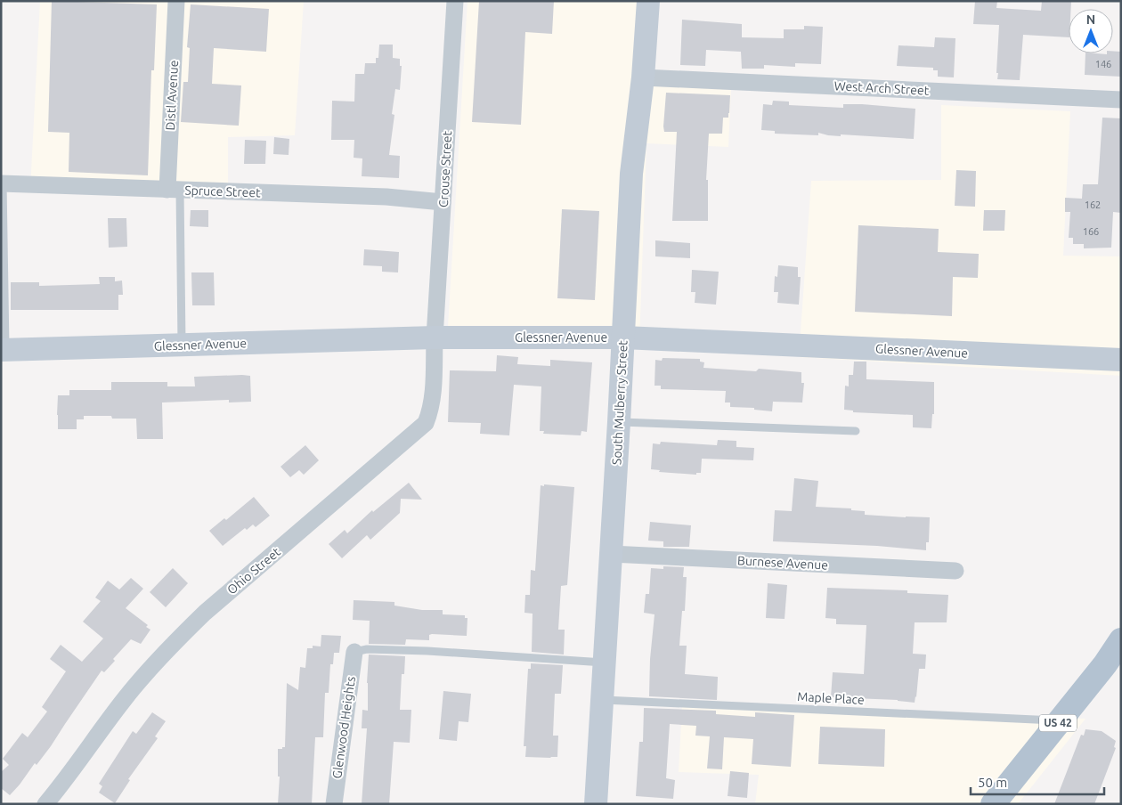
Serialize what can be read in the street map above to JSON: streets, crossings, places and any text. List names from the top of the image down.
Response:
{
  "streets": {
    "main road": ["US 42"],
    "street": [
      "West Arch Street",
      "Distl Avenue",
      "Crouse Street",
      "Spruce Street",
      "Glessner Avenue",
      "South Mulberry Street",
      "Burnese Avenue",
      "Ohio Street",
      "Glenwood Heights"
    ],
    "lane": ["Maple Place"]
  },
  "crossings": [
    ["West Arch Street", "South Mulberry Street"],
    ["Distl Avenue", "Spruce Street"],
    ["Crouse Street", "Spruce Street"],
    ["Crouse Street", "Glessner Avenue"],
    ["Crouse Street", "Ohio Street"],
    ["Glessner Avenue", "South Mulberry Street"],
    ["Glessner Avenue", "Ohio Street"],
    ["South Mulberry Street", "Burnese Avenue"],
    ["South Mulberry Street", "Maple Place"],
    ["Maple Place", "US 42"]
  ],
  "house_numbers": ["146", "162", "166"],
  "scale_bar": "50 m",
  "north": "top"
}
